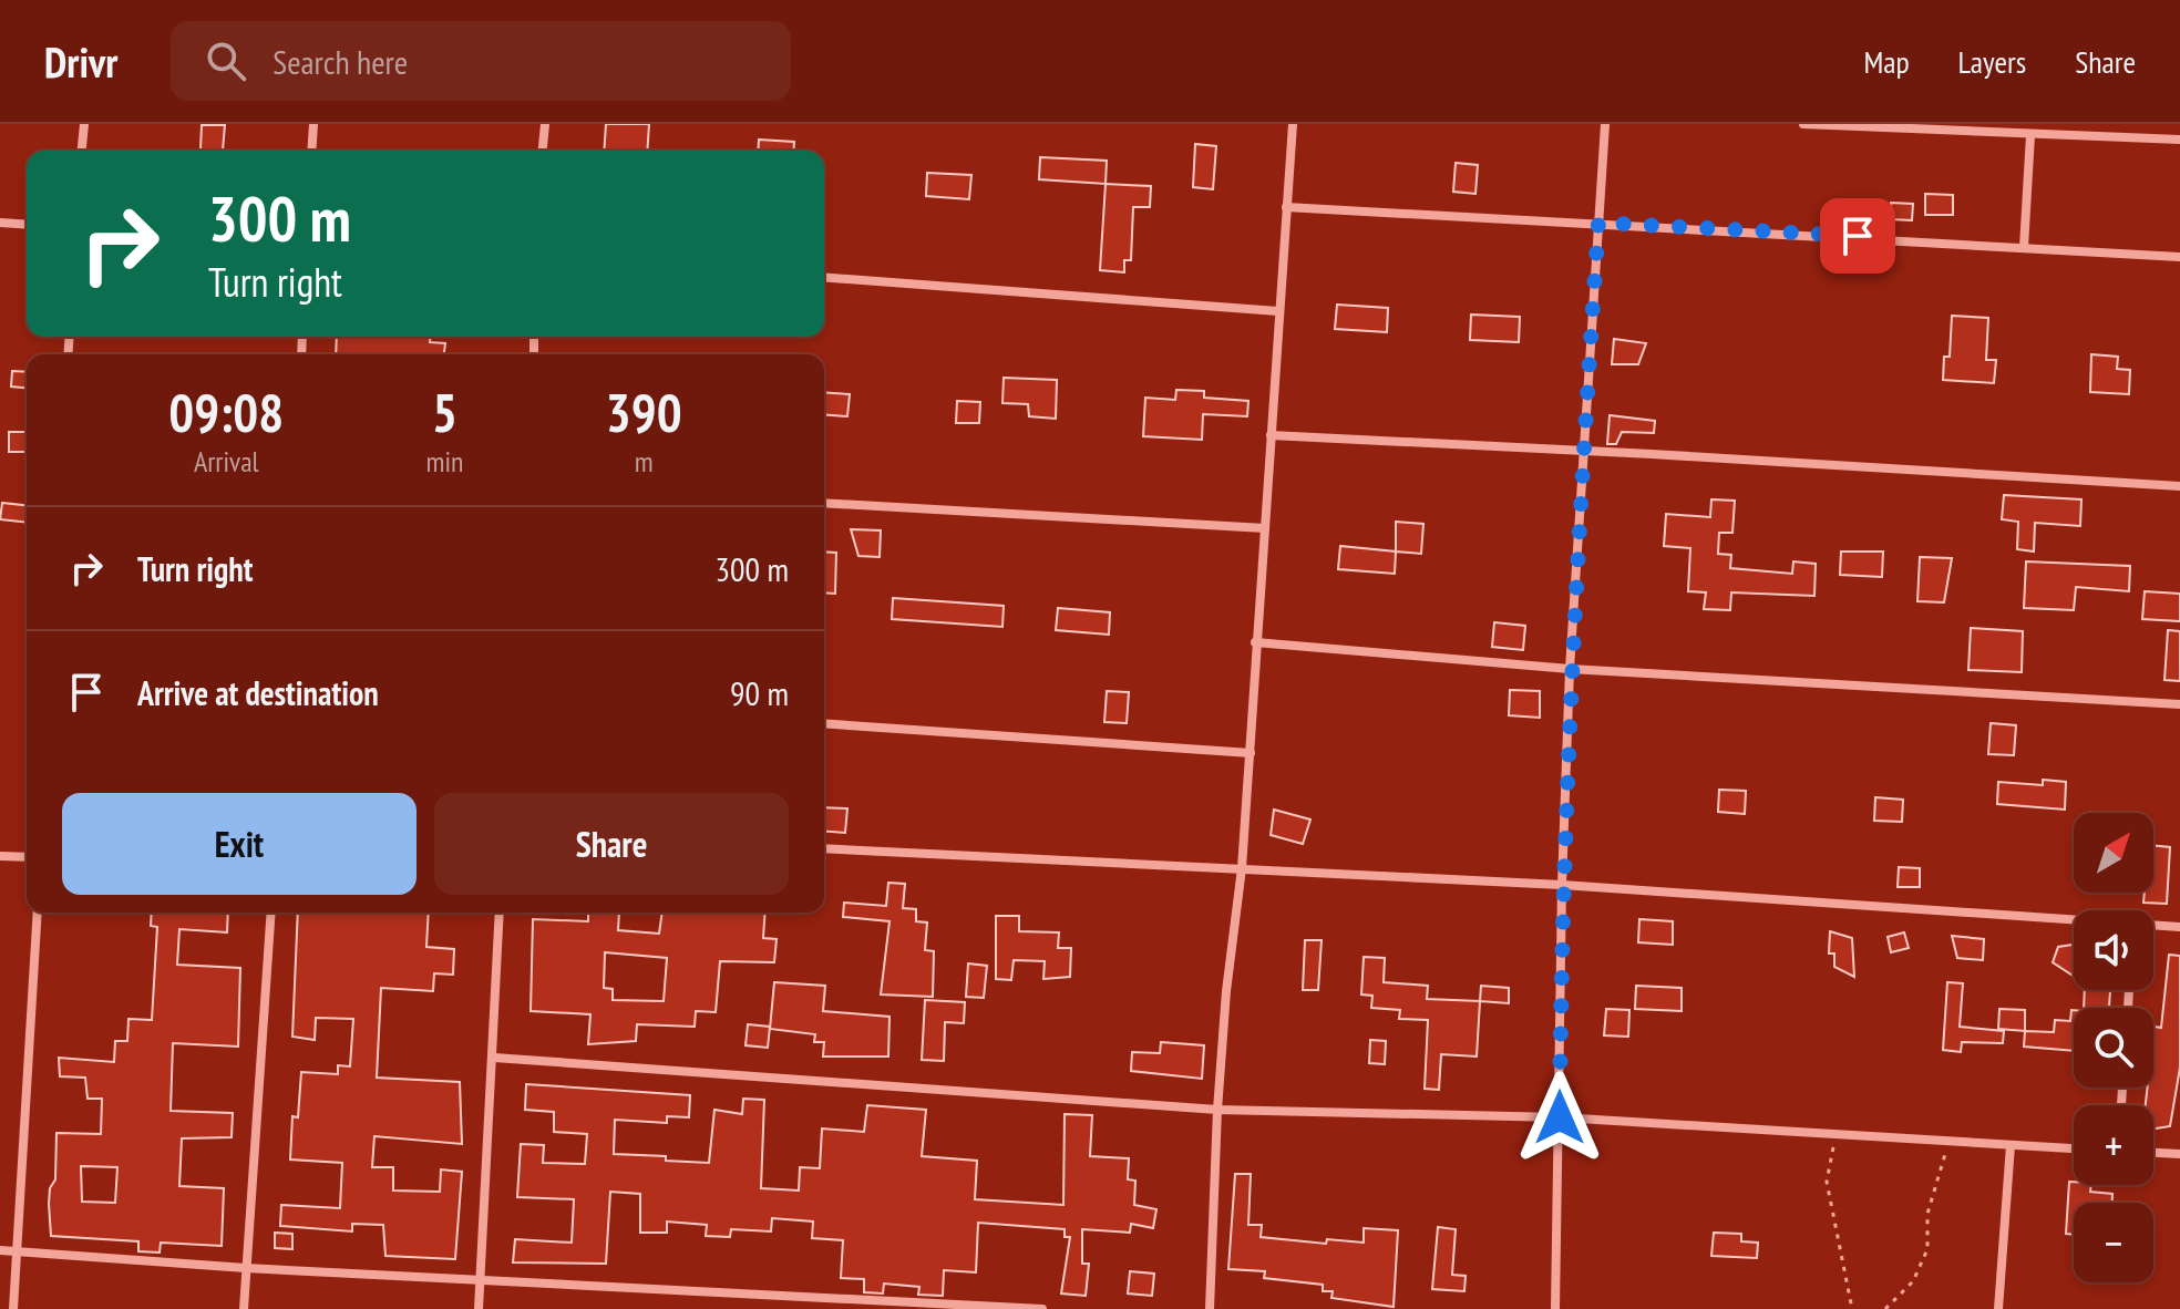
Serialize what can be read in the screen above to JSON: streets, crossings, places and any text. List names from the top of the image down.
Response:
{
  "north": "top right",
  "page": {
    "header": "Drivr",
    "search": "Search here",
    "nav": ["Map", "Layers", "Share"],
    "turn": ["300 m", "Turn right"],
    "eta": [
      "09:08",
      "Arrival",
      "5",
      "min",
      "390",
      "m"
    ],
    "list": [
      {
        "name": "Turn right",
        "value": "300 m"
      },
      {
        "name": "Arrive at destination",
        "value": "90 m"
      }
    ],
    "buttons": ["Exit", "Share"],
    "map_buttons": ["+", "−"]
  }
}
